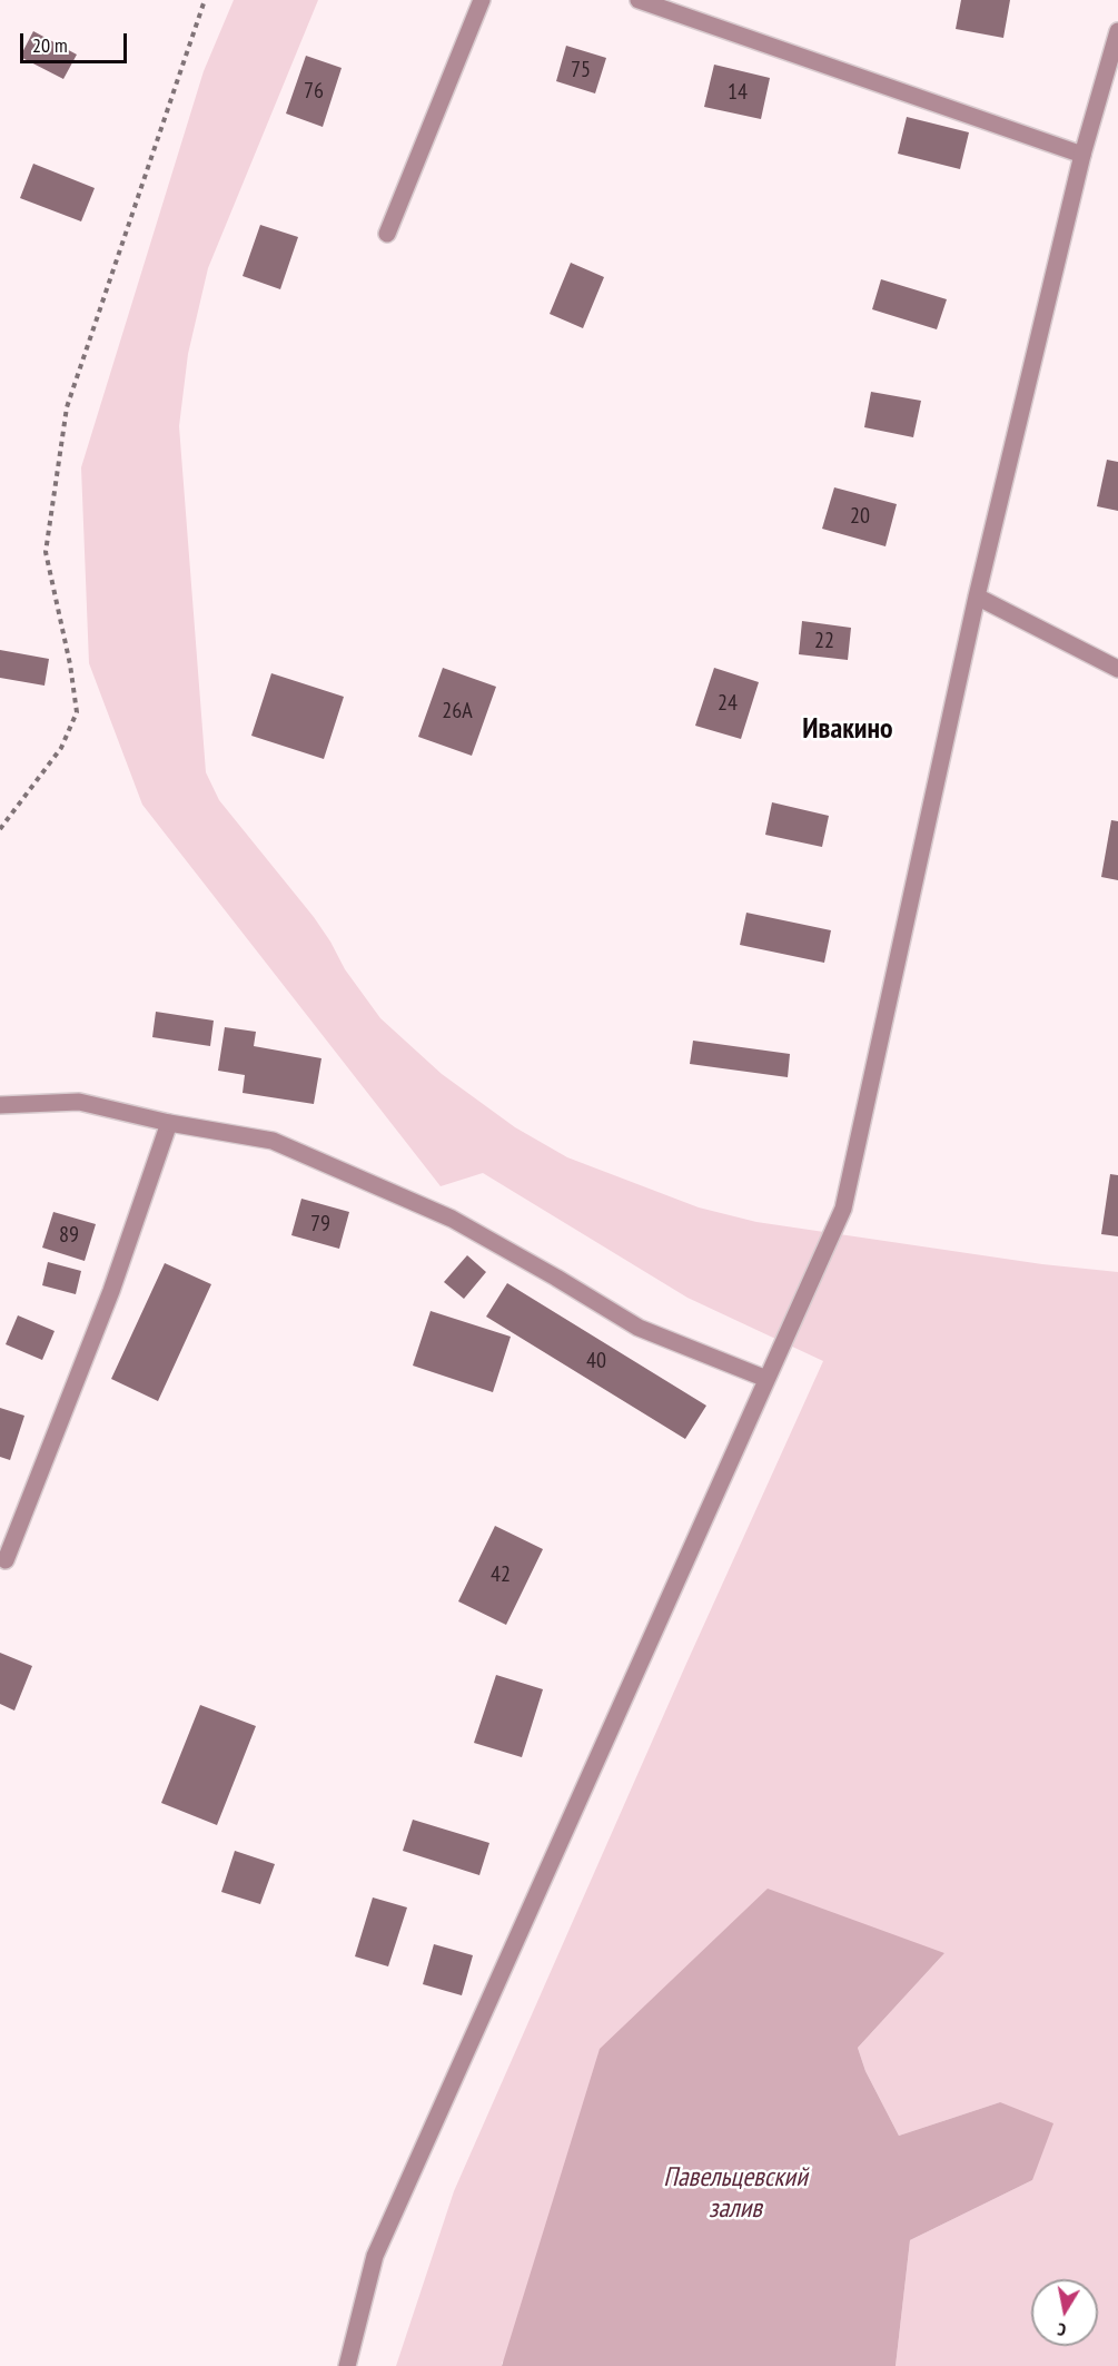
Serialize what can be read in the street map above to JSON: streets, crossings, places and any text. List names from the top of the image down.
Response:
{
  "districts": ["Ивакино"],
  "water": ["Павельцевский залив"],
  "house_numbers": [
    "75",
    "76",
    "14",
    "20",
    "22",
    "24",
    "26А",
    "79",
    "89",
    "40",
    "42"
  ],
  "scale_bar": "20 m",
  "north": "bottom"
}
